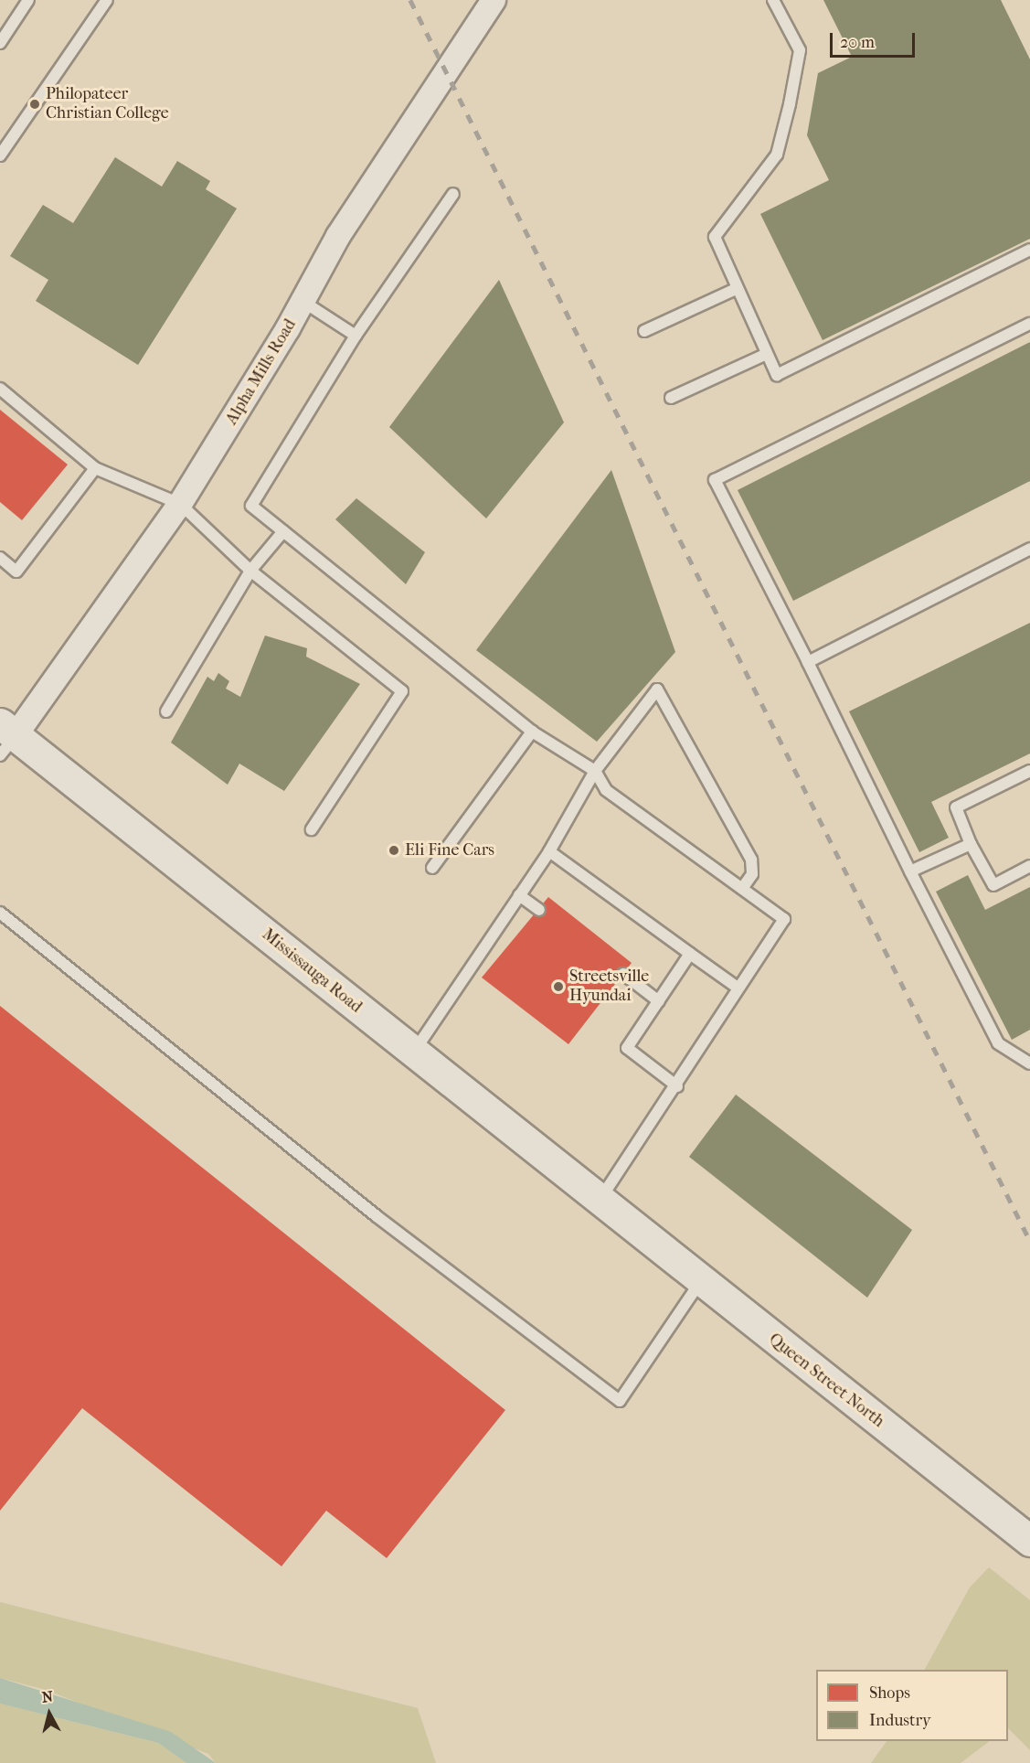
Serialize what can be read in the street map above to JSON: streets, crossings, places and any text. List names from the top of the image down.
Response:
{
  "streets": {
    "main road": ["Mississauga Road", "Queen Street North"],
    "street": ["Alpha Mills Road"]
  },
  "crossings": [
    ["Alpha Mills Road", "Mississauga Road"],
    ["Mississauga Road", "Queen Street North"]
  ],
  "places": ["Philopateer Christian College", "Eli Fine Cars", "Streetsville Hyundai"],
  "legend": ["Shops", "Industry"],
  "scale_bar": "20 m",
  "north": "top"
}
